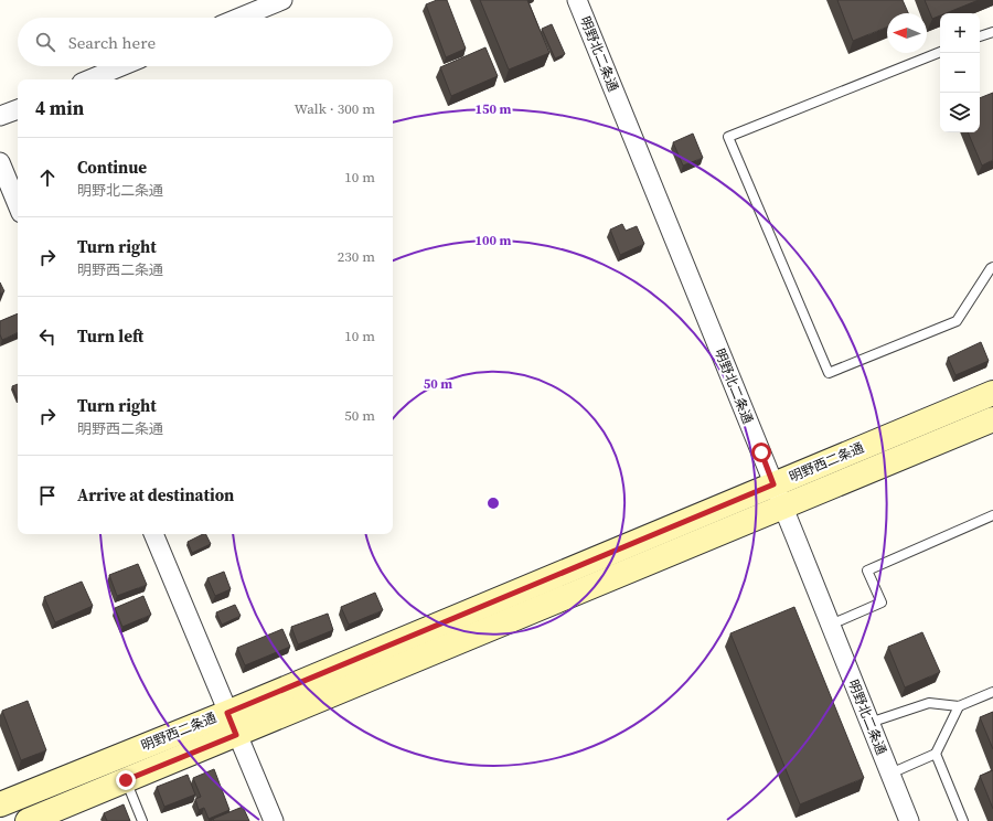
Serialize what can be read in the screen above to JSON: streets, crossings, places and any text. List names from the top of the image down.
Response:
{
  "streets": {
    "street": ["明野北二条通", "明野西二条通"]
  },
  "crossings": [
    ["明野北二条通", "明野西二条通"]
  ],
  "north": "left",
  "page": {
    "map_buttons": ["+", "−"],
    "search": "Search here",
    "heading": ["4 min", "Walk · 300 m"],
    "list": [
      ["Continue", "明野北二条通", "10 m"],
      ["Turn right", "明野西二条通", "230 m"],
      ["Turn left", "10 m"],
      ["Turn right", "明野西二条通", "50 m"],
      "Arrive at destination"
    ]
  },
  "rings": ["150 m", "100 m", "50 m"]
}
